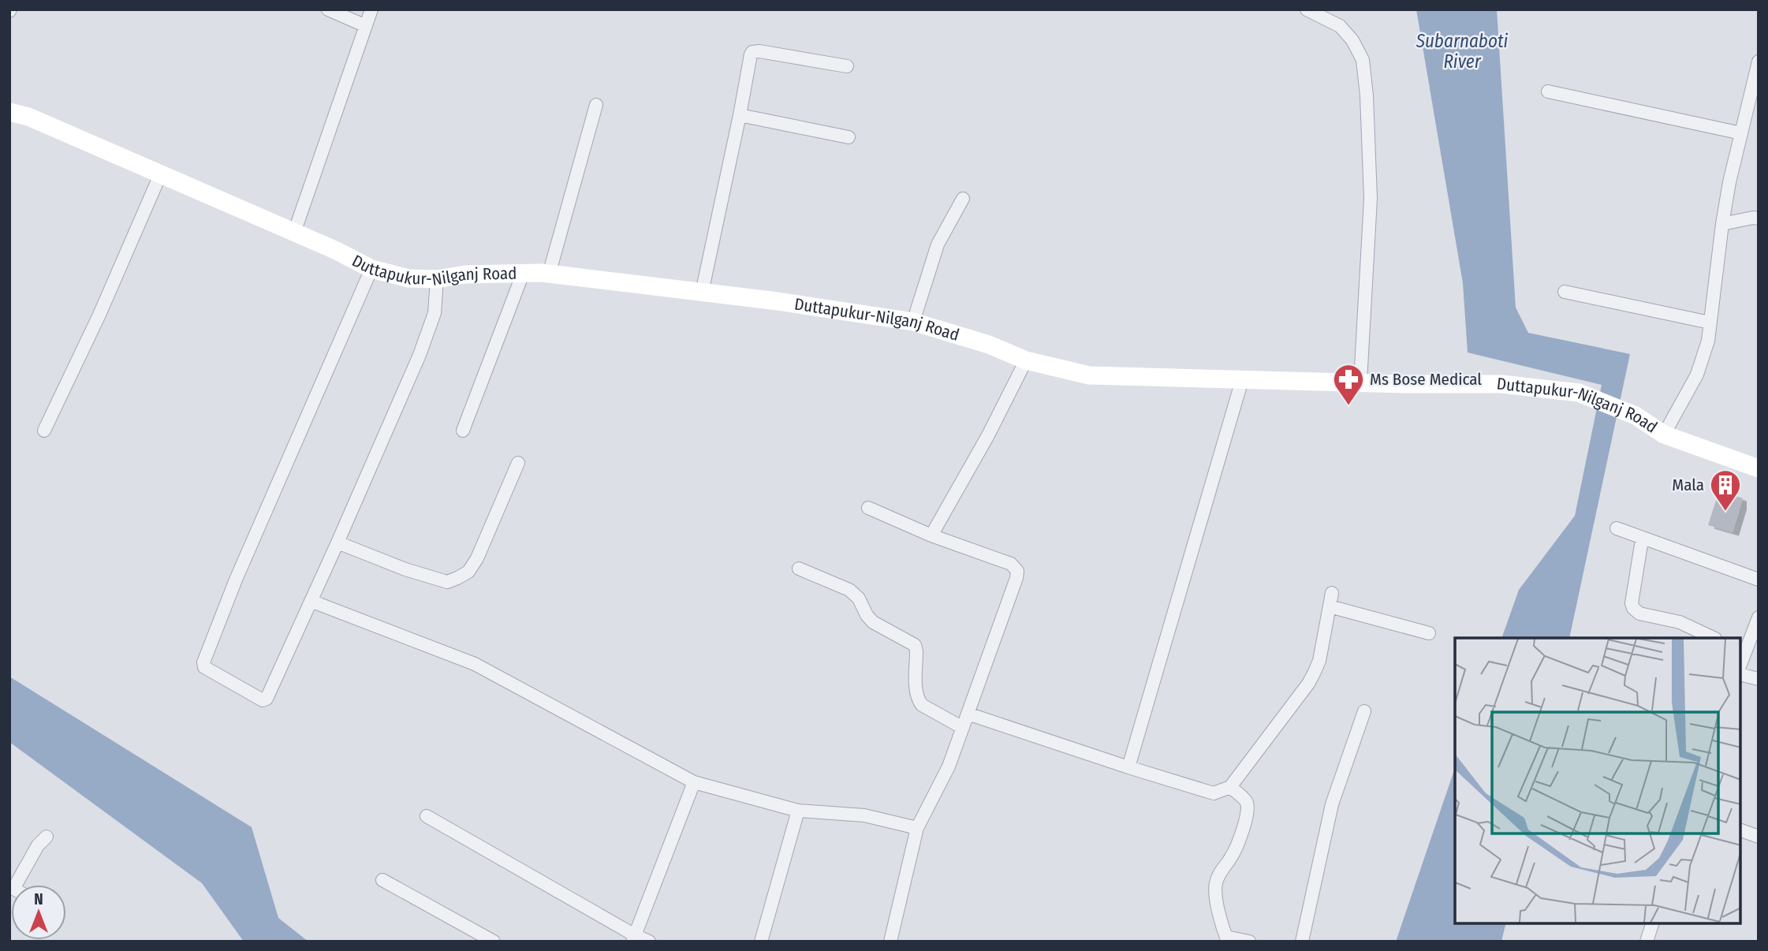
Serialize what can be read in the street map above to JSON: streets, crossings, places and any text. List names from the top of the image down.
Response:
{
  "streets": {
    "main road": ["Duttapukur-Nilganj Road"]
  },
  "water": ["Subarnaboti River"],
  "places": {
    "pharmacy": ["Ms Bose Medical"],
    "building": ["Mala"]
  },
  "north": "top"
}
